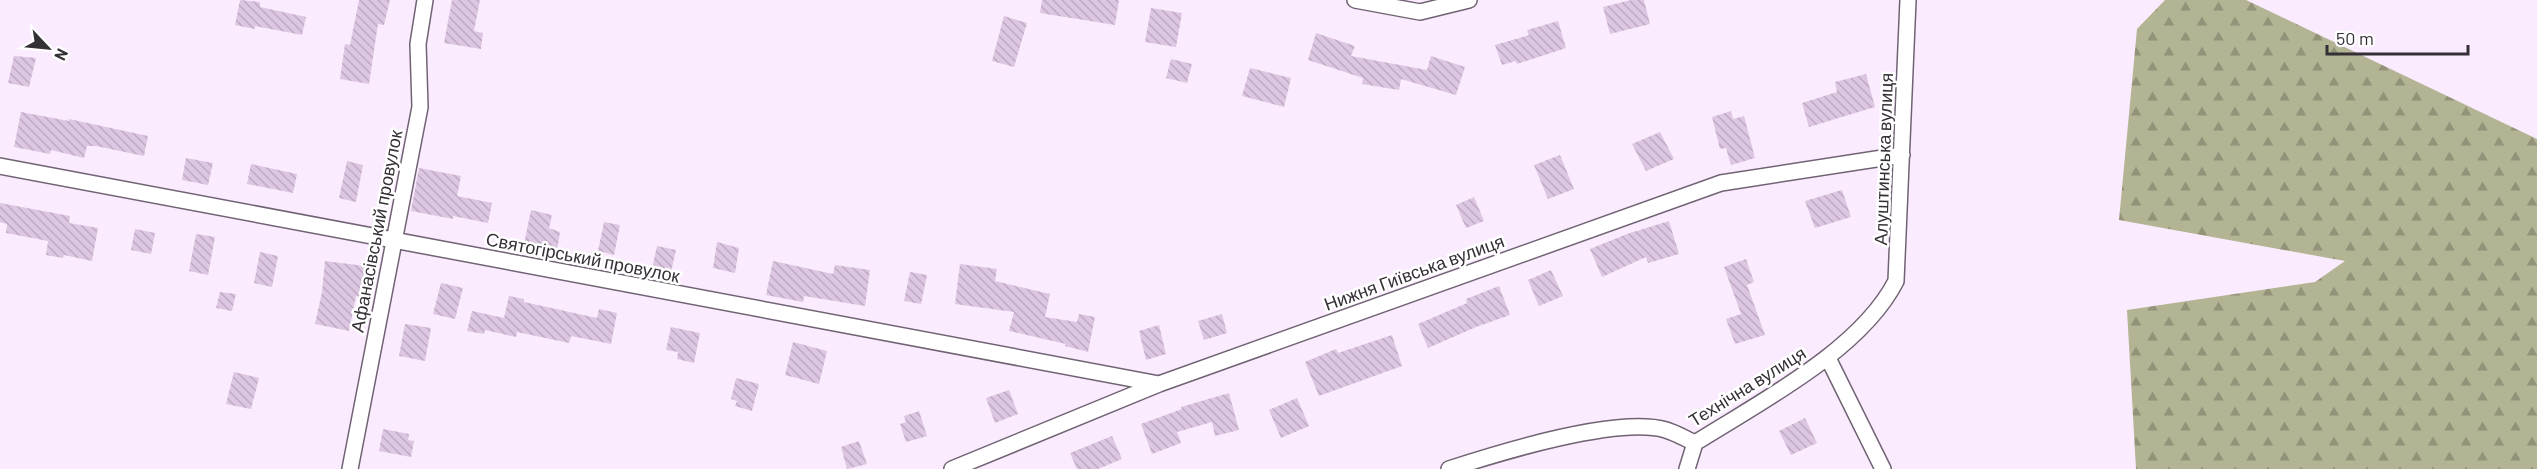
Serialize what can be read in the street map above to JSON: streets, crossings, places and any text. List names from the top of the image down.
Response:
{
  "streets": {
    "street": [
      "Алуштинська вулиця",
      "Афанасівський провулок",
      "Святогірський провулок",
      "Нижня Гиївська вулиця",
      "Технічна вулиця"
    ]
  },
  "crossings": [
    ["Алуштинська вулиця", "Нижня Гиївська вулиця"],
    ["Алуштинська вулиця", "Технічна вулиця"],
    ["Афанасівський провулок", "Святогірський провулок"],
    ["Святогірський провулок", "Нижня Гиївська вулиця"]
  ],
  "scale_bar": "50 m",
  "north": "bottom right"
}
